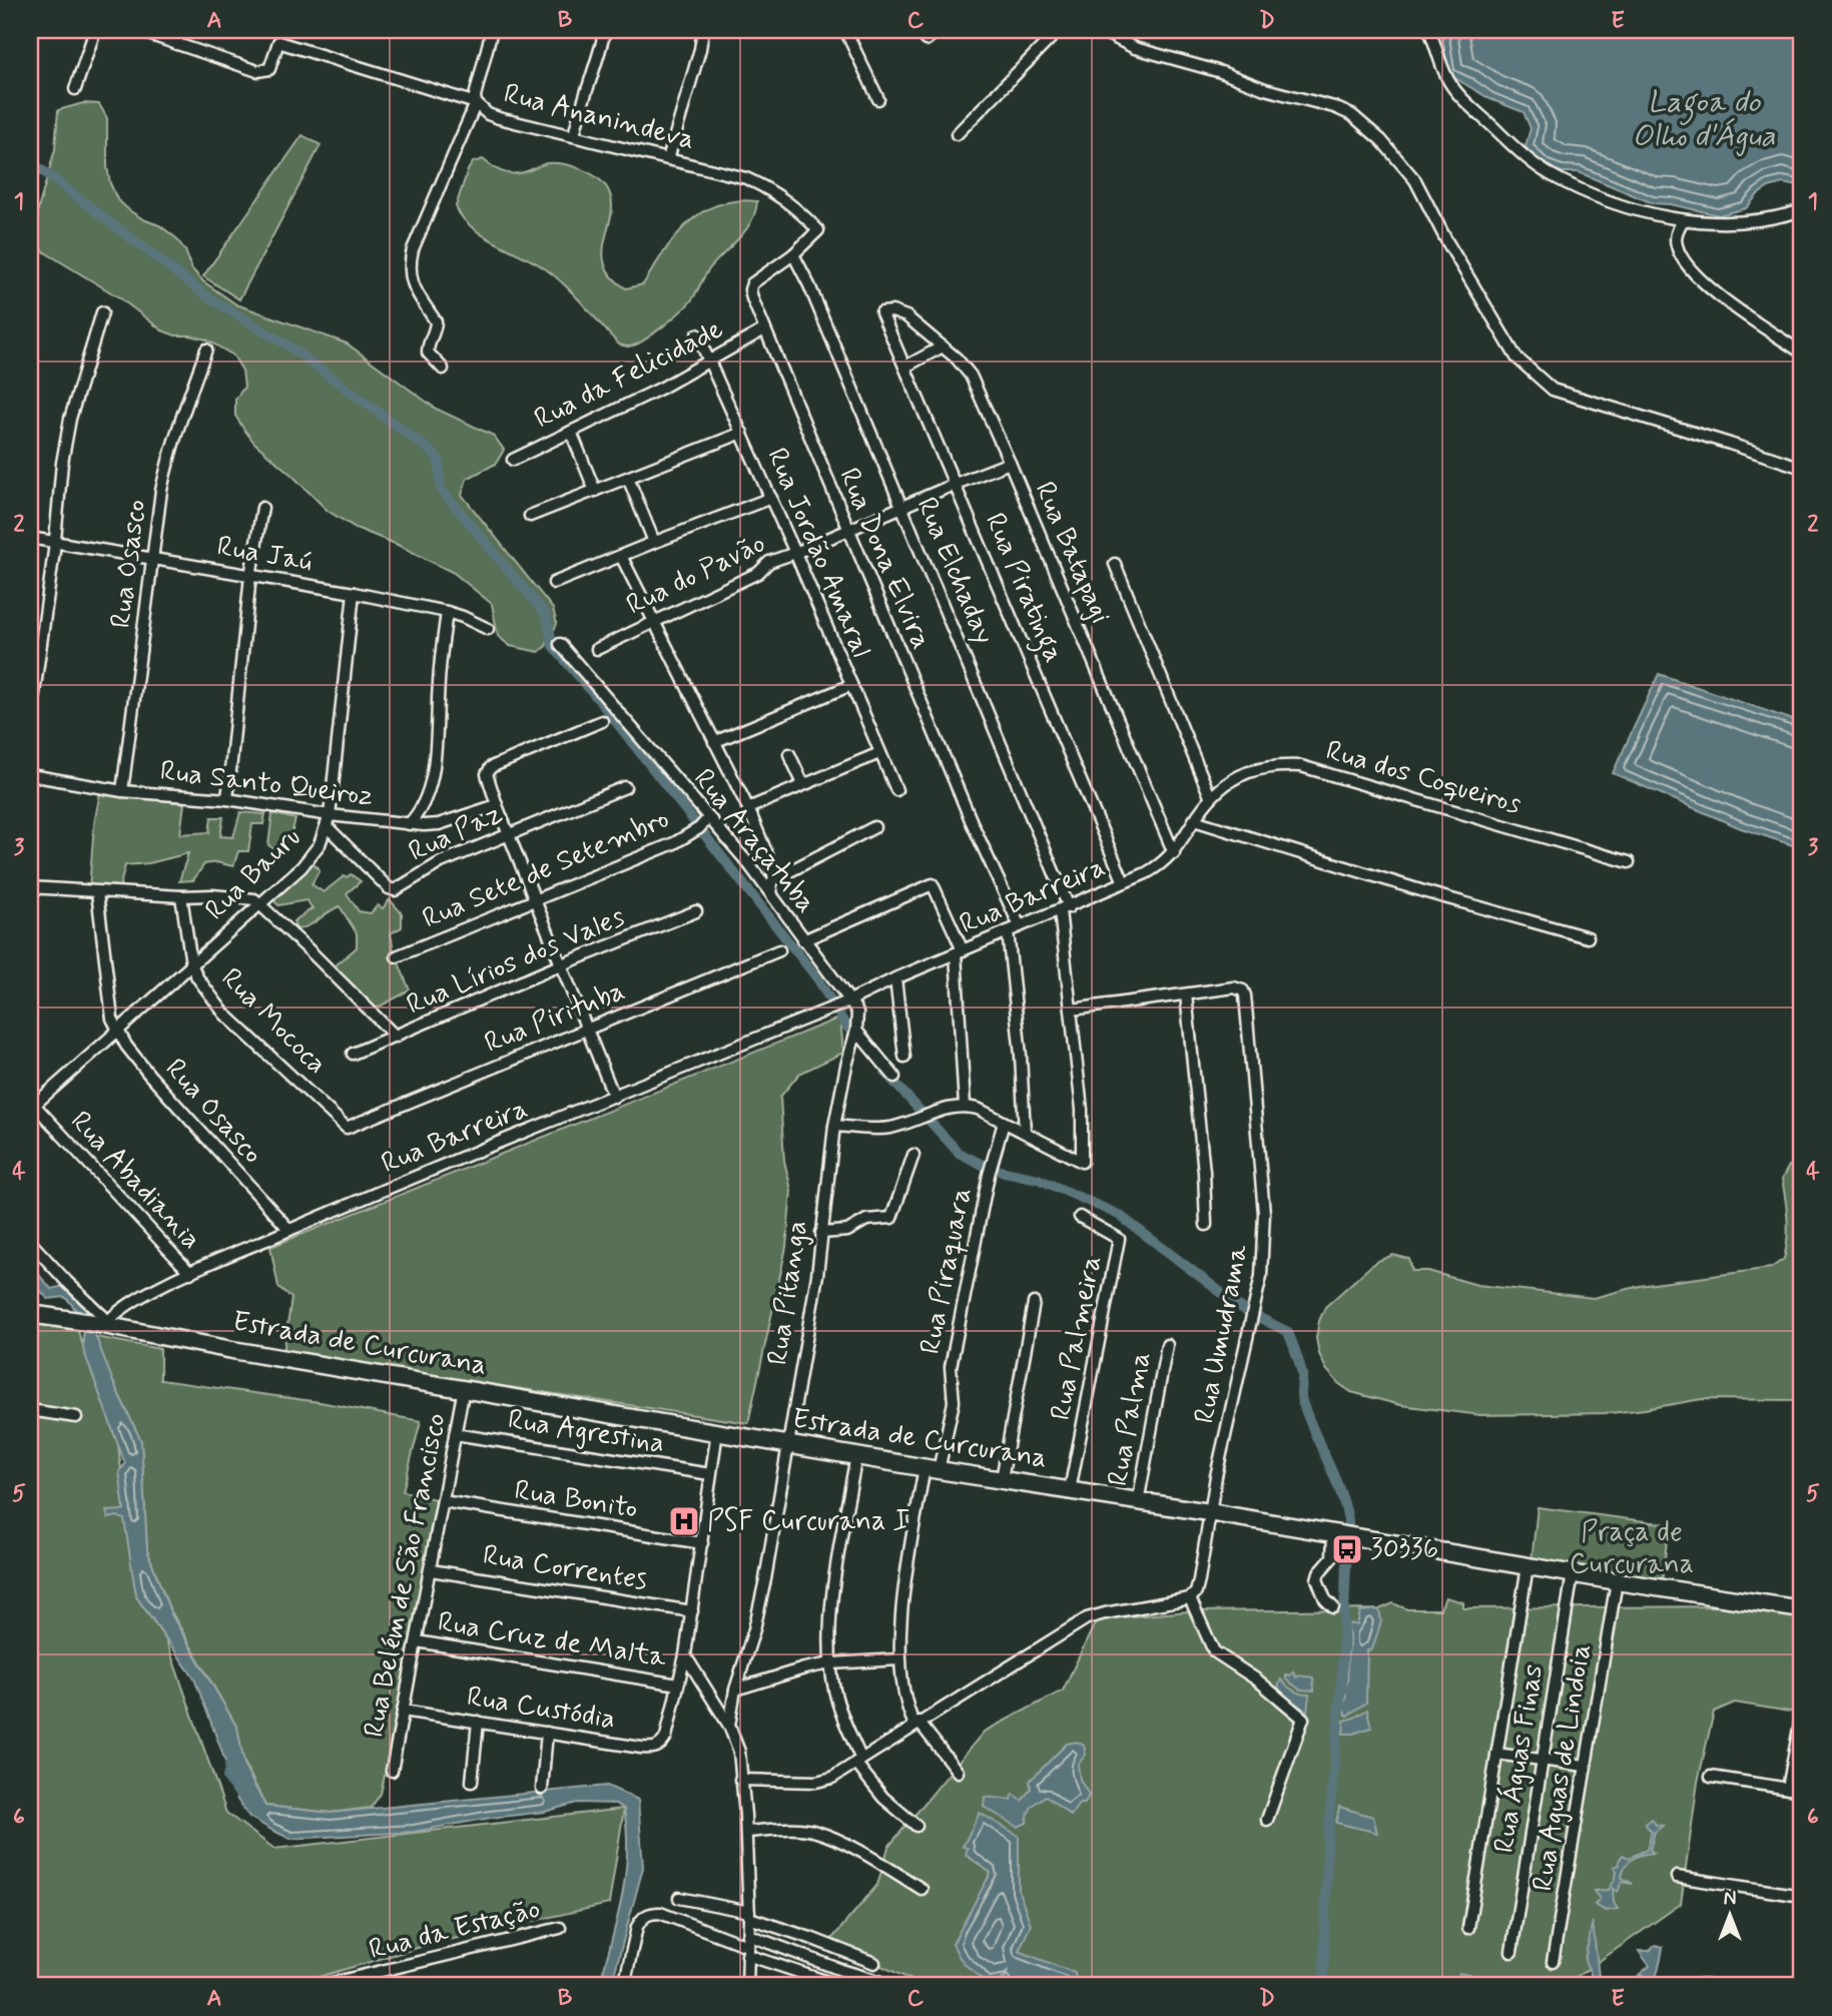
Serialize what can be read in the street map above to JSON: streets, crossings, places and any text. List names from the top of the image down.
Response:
{
  "streets": {
    "main road": ["Estrada de Curcurana"],
    "street": [
      "Rua Ananindeva",
      "Rua da Felicidade",
      "Rua Jordão Amaral",
      "Rua Batapagi",
      "Rua Jaú",
      "Rua Dona Elvira",
      "Rua Osasco",
      "Rua Elchaday",
      "Rua do Pavão",
      "Rua Piratinga",
      "Rua dos Coqueiros",
      "Rua Santo Queiroz",
      "Rua Paz",
      "Rua Araçatuba",
      "Rua Sete de Setembro",
      "Rua Bauru",
      "Rua Barreira",
      "Rua Lírios dos Vales",
      "Rua Pirituba",
      "Rua Mococa",
      "Rua Abadiania",
      "Rua Piraquara",
      "Rua Pitanga",
      "Rua Umudrama",
      "Rua Palmeira",
      "Rua Palma",
      "Rua Agrestina",
      "Rua Bonito",
      "Rua Correntes",
      "Rua Belém de São Francisco",
      "Rua Cruz de Malta",
      "Rua Custódia",
      "Rua Águas Finas",
      "Rua Aguas de Lindoia",
      "Rua da Estação"
    ]
  },
  "crossings": [
    ["Rua Ananindeva", "Rua Dona Elvira"],
    ["Rua da Felicidade", "Rua Jordão Amaral"],
    ["Rua da Felicidade", "Rua Dona Elvira"],
    ["Rua Jordão Amaral", "Rua do Pavão"],
    ["Rua Batapagi", "Rua do Pavão"],
    ["Rua Batapagi", "Rua Piratinga"],
    ["Rua Batapagi", "Rua Barreira"],
    ["Rua Jaú", "Rua Osasco"],
    ["Rua Jaú", "Rua Bauru"],
    ["Rua Dona Elvira", "Rua Elchaday"],
    ["Rua Dona Elvira", "Rua do Pavão"],
    ["Rua Dona Elvira", "Rua Barreira"],
    ["Rua Osasco", "Rua Santo Queiroz"],
    ["Rua Osasco", "Rua Bauru"],
    ["Rua Osasco", "Rua Barreira"],
    ["Rua Elchaday", "Rua do Pavão"],
    ["Rua Elchaday", "Rua Barreira"],
    ["Rua do Pavão", "Rua Piratinga"],
    ["Rua Piratinga", "Rua Barreira"],
    ["Rua dos Coqueiros", "Rua Barreira"],
    ["Rua Santo Queiroz", "Rua Bauru"],
    ["Rua Paz", "Rua Bauru"],
    ["Rua Araçatuba", "Rua Sete de Setembro"],
    ["Rua Araçatuba", "Rua Barreira"],
    ["Rua Araçatuba", "Rua Pitanga"],
    ["Rua Bauru", "Rua Mococa"],
    ["Rua Bauru", "Rua Abadiania"],
    ["Rua Barreira", "Rua Abadiania"],
    ["Rua Barreira", "Estrada de Curcurana"],
    ["Rua Pirituba", "Rua Mococa"],
    ["Rua Piraquara", "Rua Pitanga"],
    ["Rua Piraquara", "Estrada de Curcurana"],
    ["Rua Pitanga", "Estrada de Curcurana"],
    ["Rua Umudrama", "Estrada de Curcurana"],
    ["Rua Palmeira", "Estrada de Curcurana"],
    ["Estrada de Curcurana", "Rua Palma"],
    ["Estrada de Curcurana", "Rua Belém de São Francisco"],
    ["Estrada de Curcurana", "Rua Águas Finas"],
    ["Estrada de Curcurana", "Rua Aguas de Lindoia"],
    ["Rua Agrestina", "Rua Belém de São Francisco"],
    ["Rua Bonito", "Rua Belém de São Francisco"],
    ["Rua Correntes", "Rua Belém de São Francisco"],
    ["Rua Belém de São Francisco", "Rua Cruz de Malta"],
    ["Rua Belém de São Francisco", "Rua Custódia"],
    ["Rua Cruz de Malta", "Rua Custódia"]
  ],
  "water": ["Lagoa do Olho d'Água"],
  "parks": ["Praça de Curcurana"],
  "places": {
    "hospital": ["PSF Curcurana I"],
    "bus stop": ["30336"]
  },
  "north": "top",
  "grid": {
    "columns": [
      "A",
      "B",
      "C",
      "D",
      "E"
    ],
    "rows": [
      "1",
      "2",
      "3",
      "4",
      "5",
      "6"
    ]
  }
}
